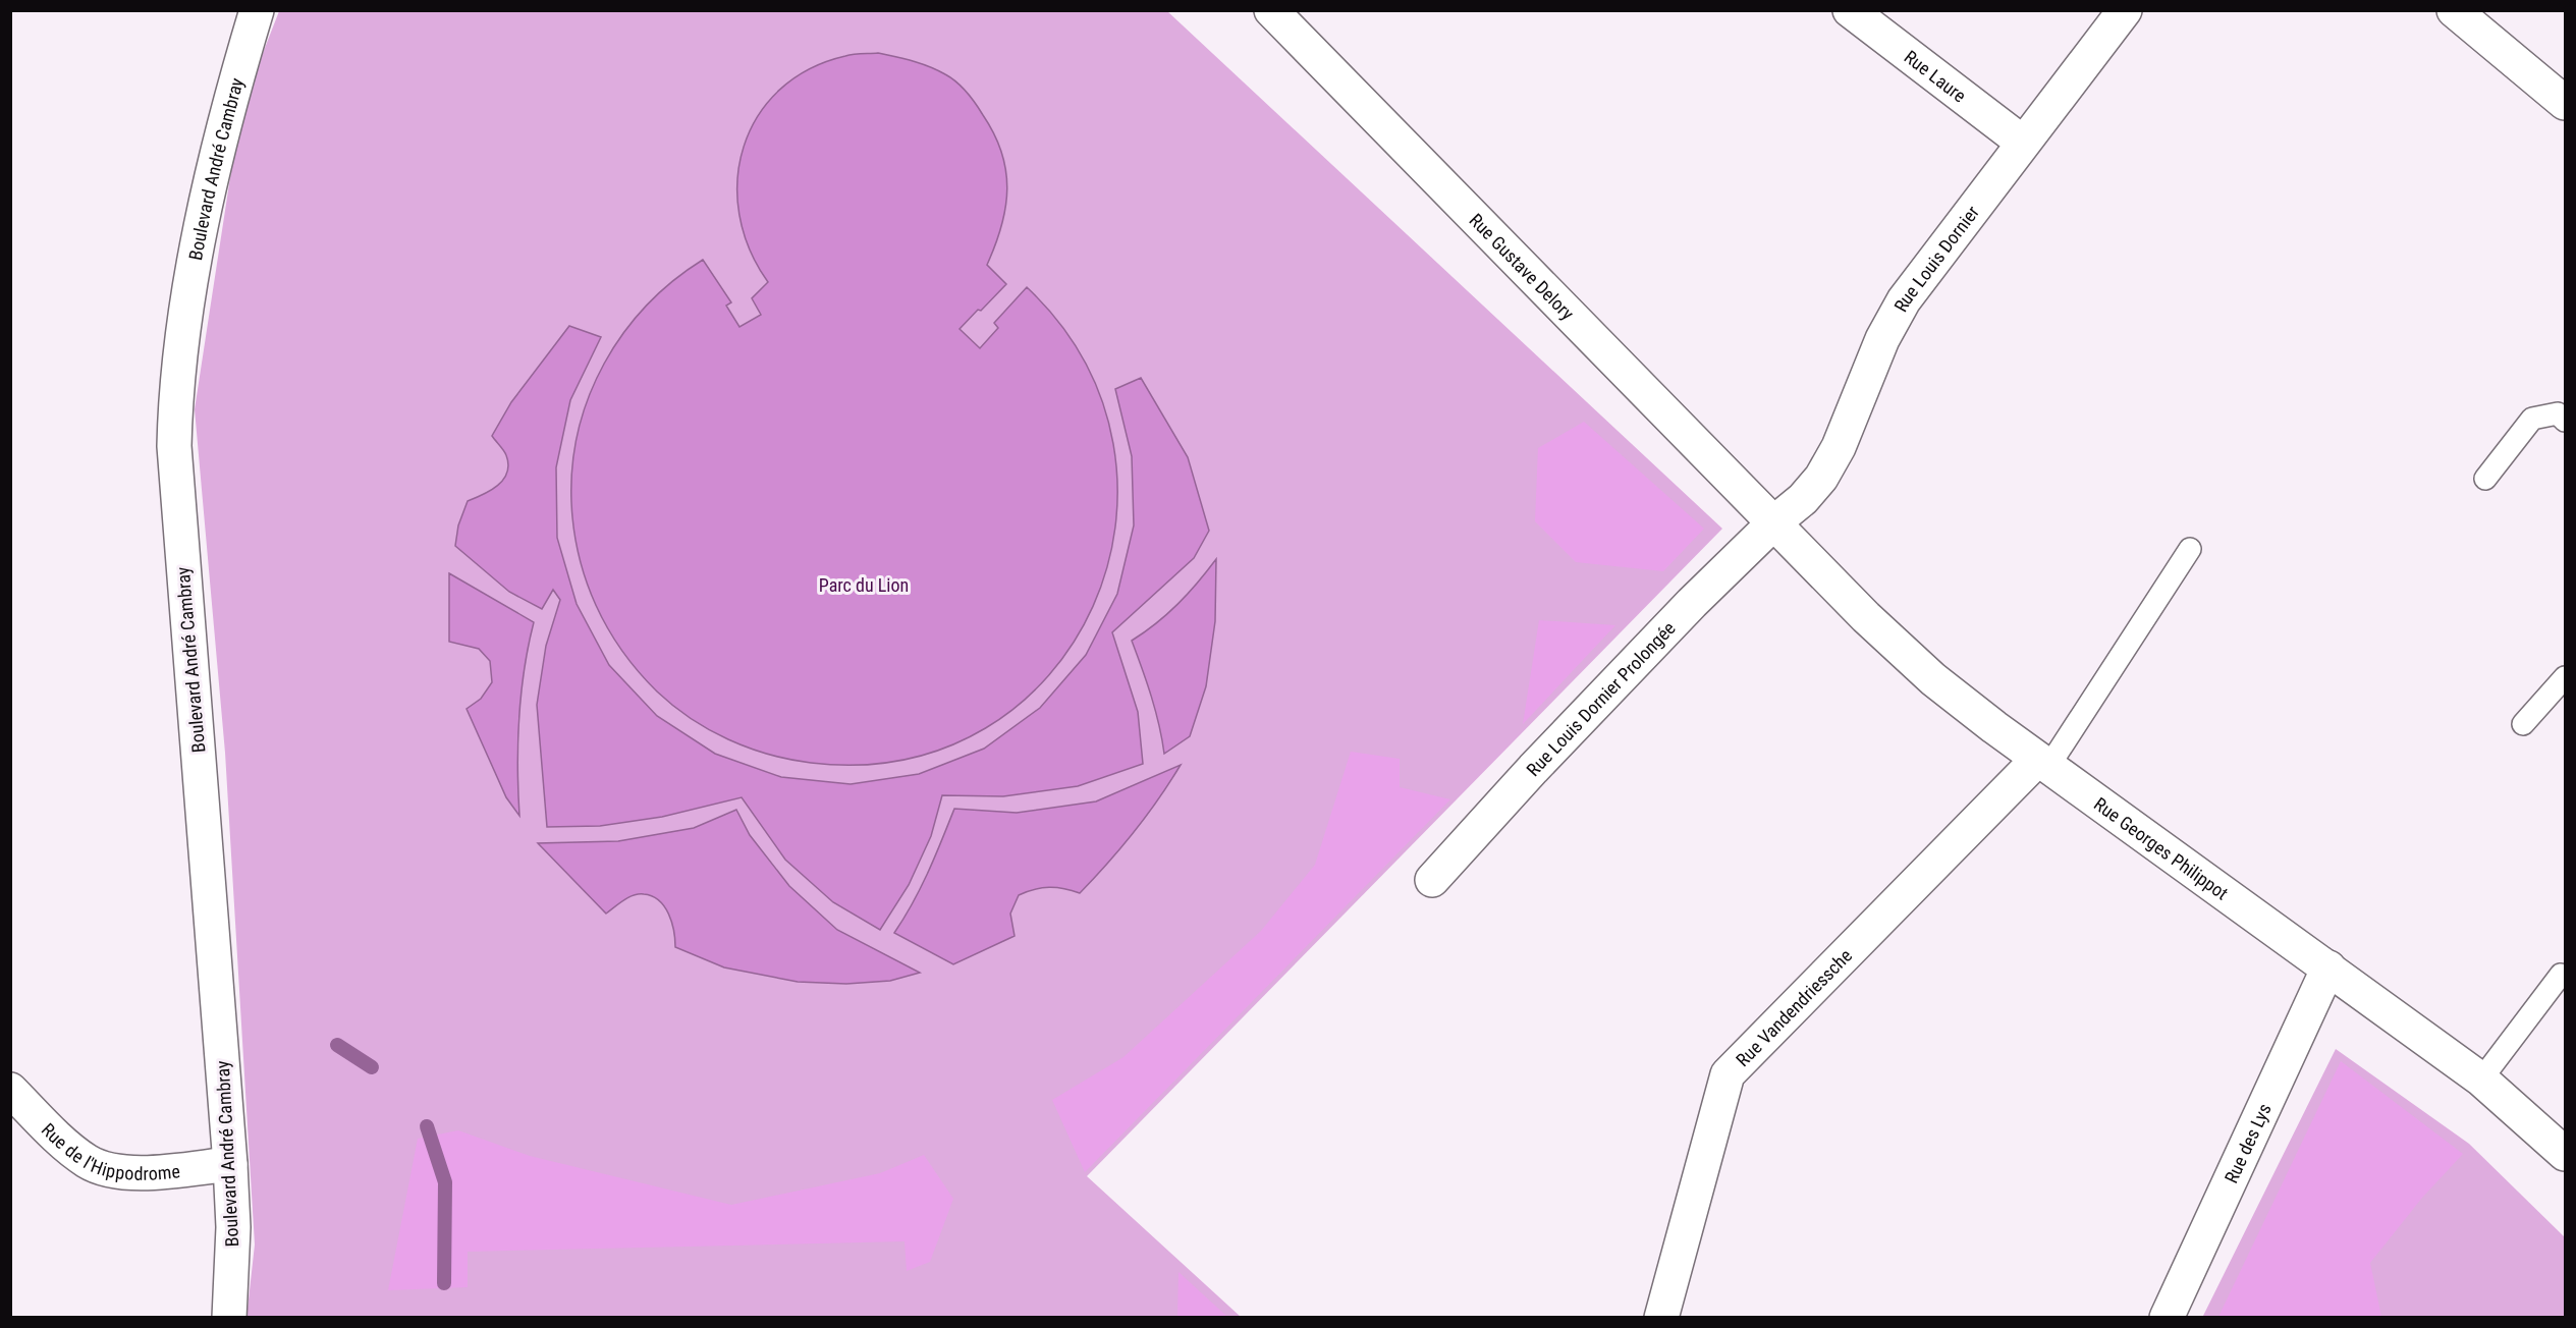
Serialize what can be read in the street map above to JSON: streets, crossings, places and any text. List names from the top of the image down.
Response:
{
  "streets": {
    "street": [
      "Rue Laure",
      "Boulevard André Cambray",
      "Rue Louis Dornier",
      "Rue Gustave Delory",
      "Rue Louis Dornier Prolongée",
      "Rue Georges Philippot",
      "Rue Vandendriessche",
      "Rue des Lys",
      "Rue de l'Hippodrome"
    ]
  },
  "crossings": [
    ["Rue Laure", "Rue Louis Dornier"],
    ["Boulevard André Cambray", "Rue de l'Hippodrome"],
    ["Rue Louis Dornier", "Rue Gustave Delory"],
    ["Rue Louis Dornier", "Rue Louis Dornier Prolongée"],
    ["Rue Louis Dornier", "Rue Georges Philippot"],
    ["Rue Gustave Delory", "Rue Louis Dornier Prolongée"],
    ["Rue Gustave Delory", "Rue Georges Philippot"],
    ["Rue Louis Dornier Prolongée", "Rue Georges Philippot"],
    ["Rue Georges Philippot", "Rue Vandendriessche"],
    ["Rue Georges Philippot", "Rue des Lys"]
  ],
  "parks": ["Parc du Lion"]
}
